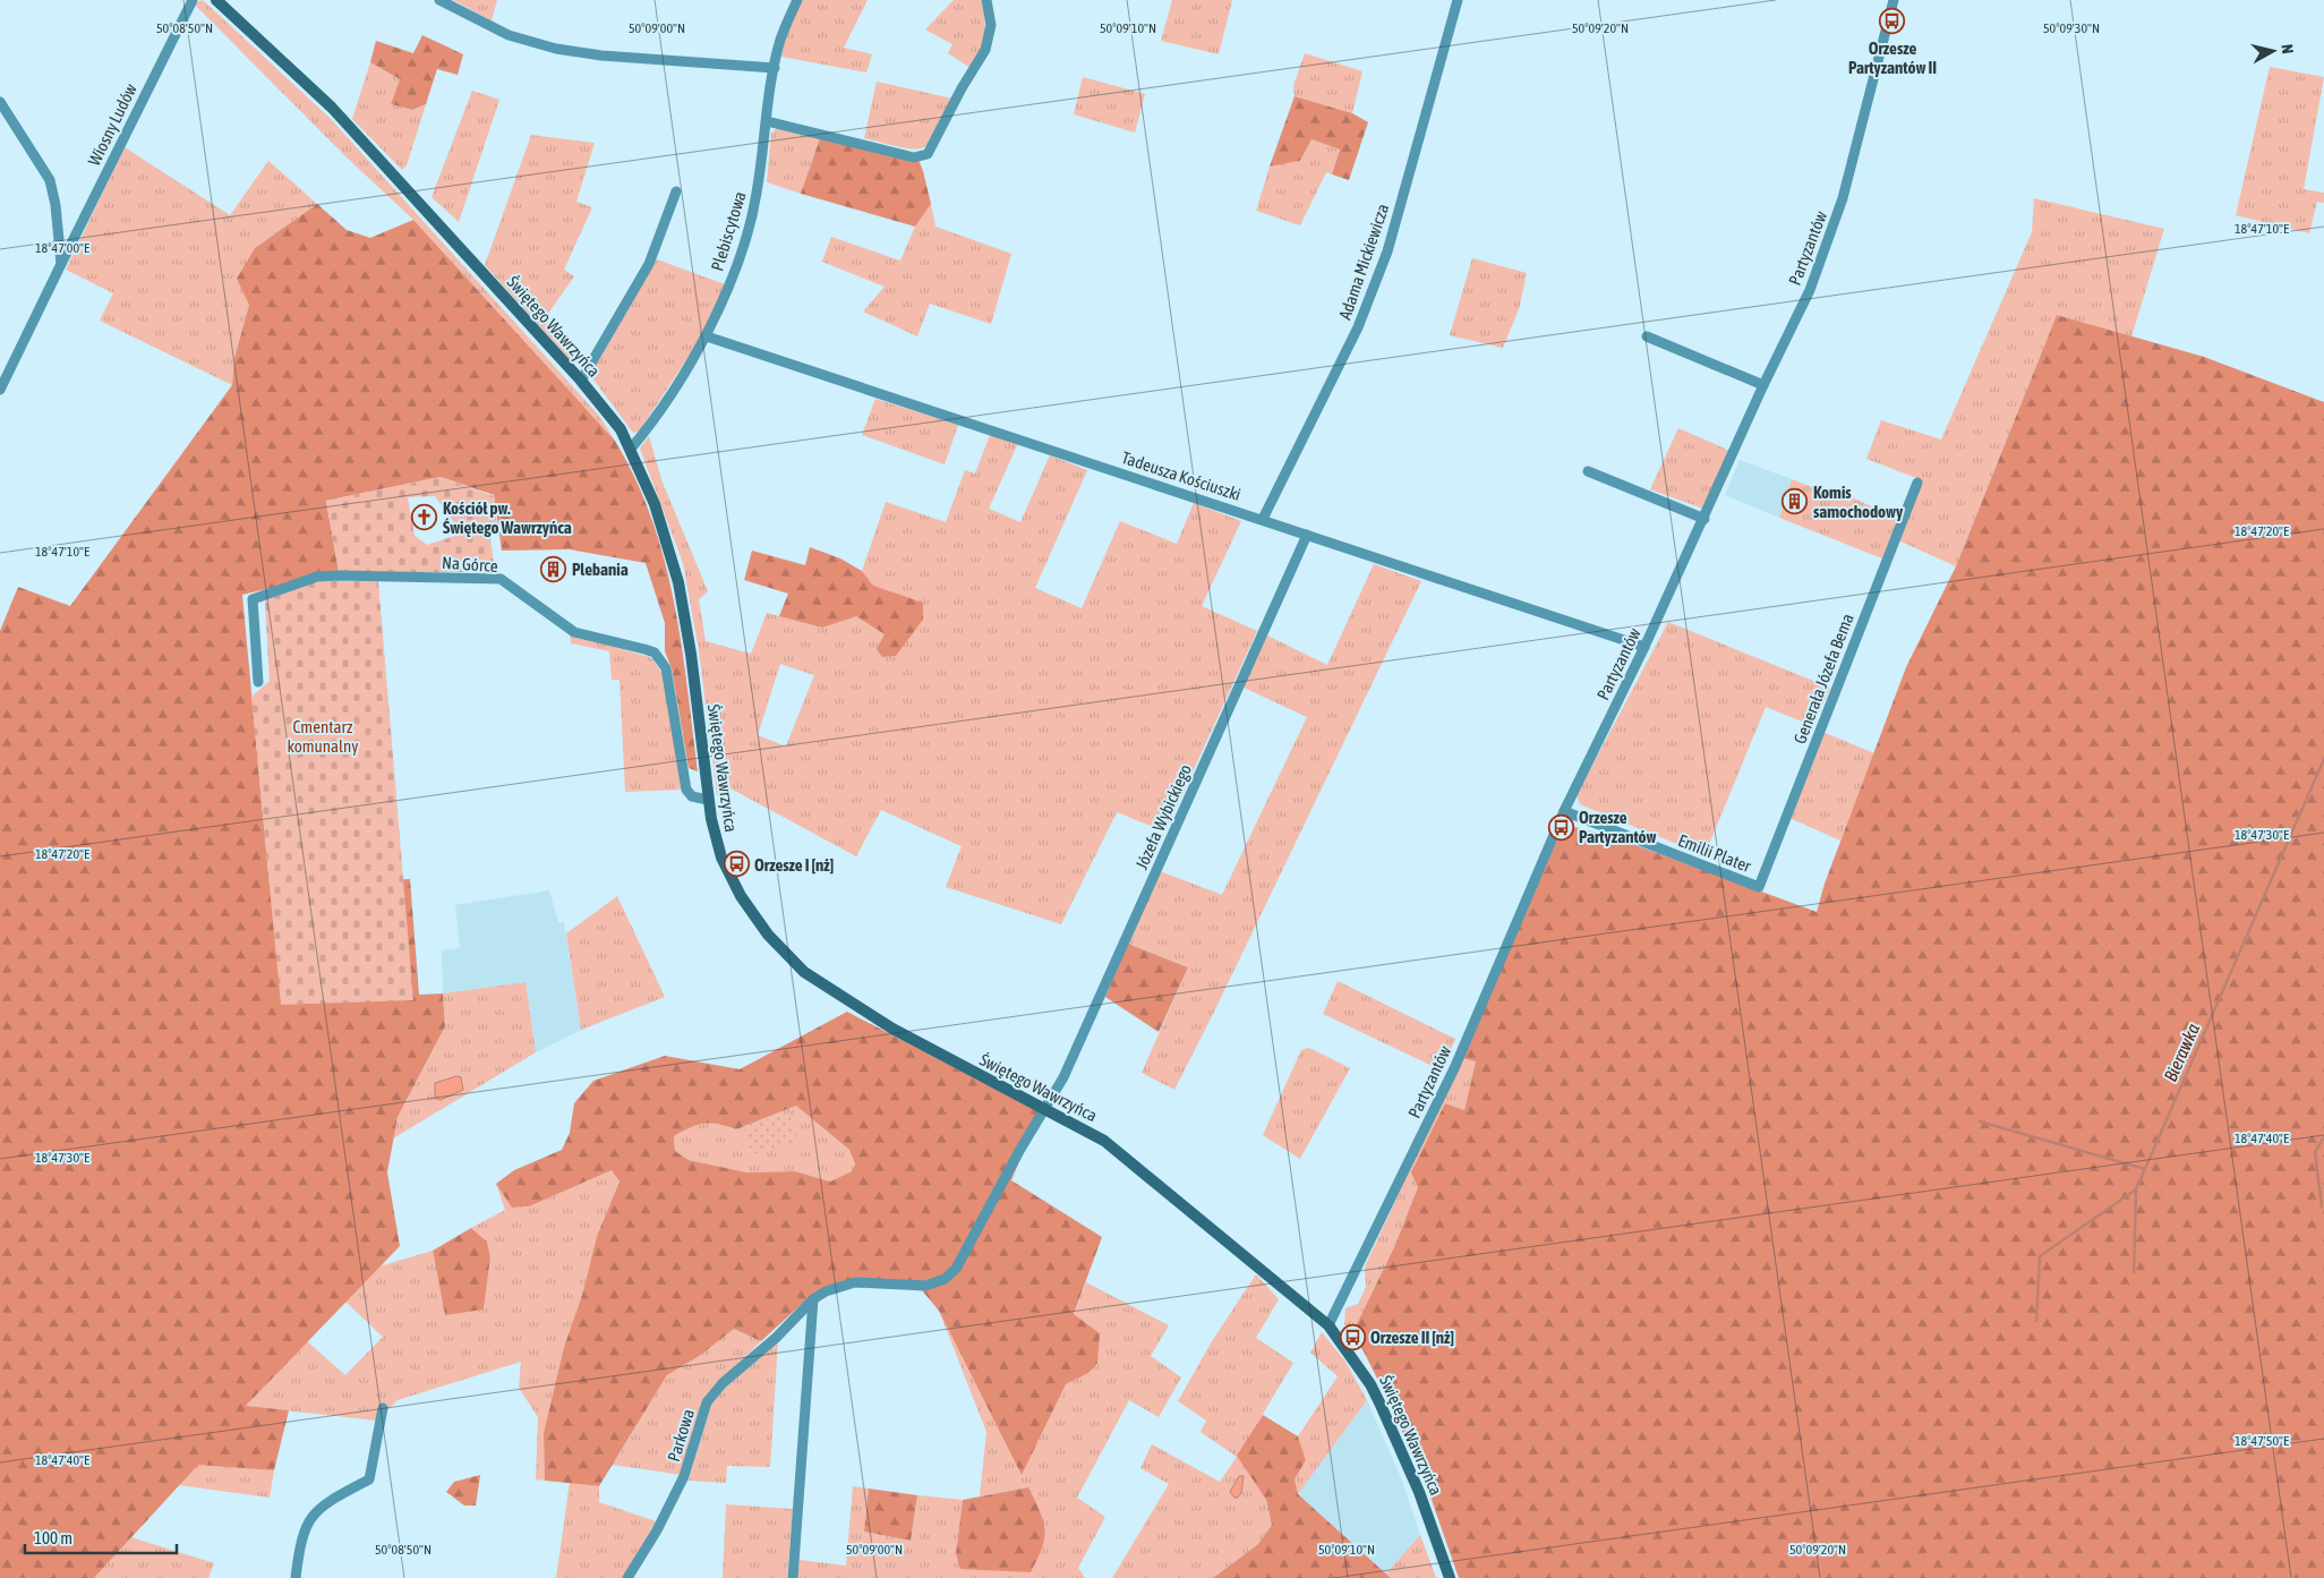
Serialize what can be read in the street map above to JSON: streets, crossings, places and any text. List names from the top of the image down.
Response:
{
  "streets": {
    "street": [
      "Wiosny Ludów",
      "Plebiscytowa",
      "Partyzantów",
      "Adama Mickiewicza",
      "Świętego Wawrzyńca",
      "Tadeusza Kościuszki",
      "Na Górce",
      "Generała Józefa Bema",
      "Józefa Wybickiego",
      "Emilii Plater",
      "Parkowa"
    ]
  },
  "crossings": [
    ["Plebiscytowa", "Świętego Wawrzyńca"],
    ["Plebiscytowa", "Tadeusza Kościuszki"],
    ["Partyzantów", "Świętego Wawrzyńca"],
    ["Partyzantów", "Tadeusza Kościuszki"],
    ["Partyzantów", "Emilii Plater"],
    ["Adama Mickiewicza", "Tadeusza Kościuszki"],
    ["Świętego Wawrzyńca", "Na Górce"],
    ["Świętego Wawrzyńca", "Józefa Wybickiego"],
    ["Świętego Wawrzyńca", "Parkowa"],
    ["Tadeusza Kościuszki", "Józefa Wybickiego"],
    ["Generała Józefa Bema", "Emilii Plater"],
    ["Józefa Wybickiego", "Parkowa"]
  ],
  "water": ["Bierawka"],
  "parks": ["Cmentarz komunalny"],
  "places": {
    "bus stop": [
      "Orzesze Partyzantów II",
      "Orzesze Partyzantów",
      "Orzesze I [nż]",
      "Orzesze II [nż]"
    ],
    "building": ["Komis samochodowy", "Plebania"],
    "church": ["Kościół pw. Świętego Wawrzyńca"]
  },
  "scale_bar": "100 m",
  "north": "right",
  "coordinates": [
    "50°08'50\"N",
    "50°09'00\"N",
    "50°09'10\"N",
    "50°09'20\"N",
    "50°09'30\"N",
    "18°47'10\"E",
    "18°47'00\"E",
    "18°47'20\"E",
    "18°47'30\"E",
    "18°47'40\"E",
    "18°47'50\"E"
  ]
}
